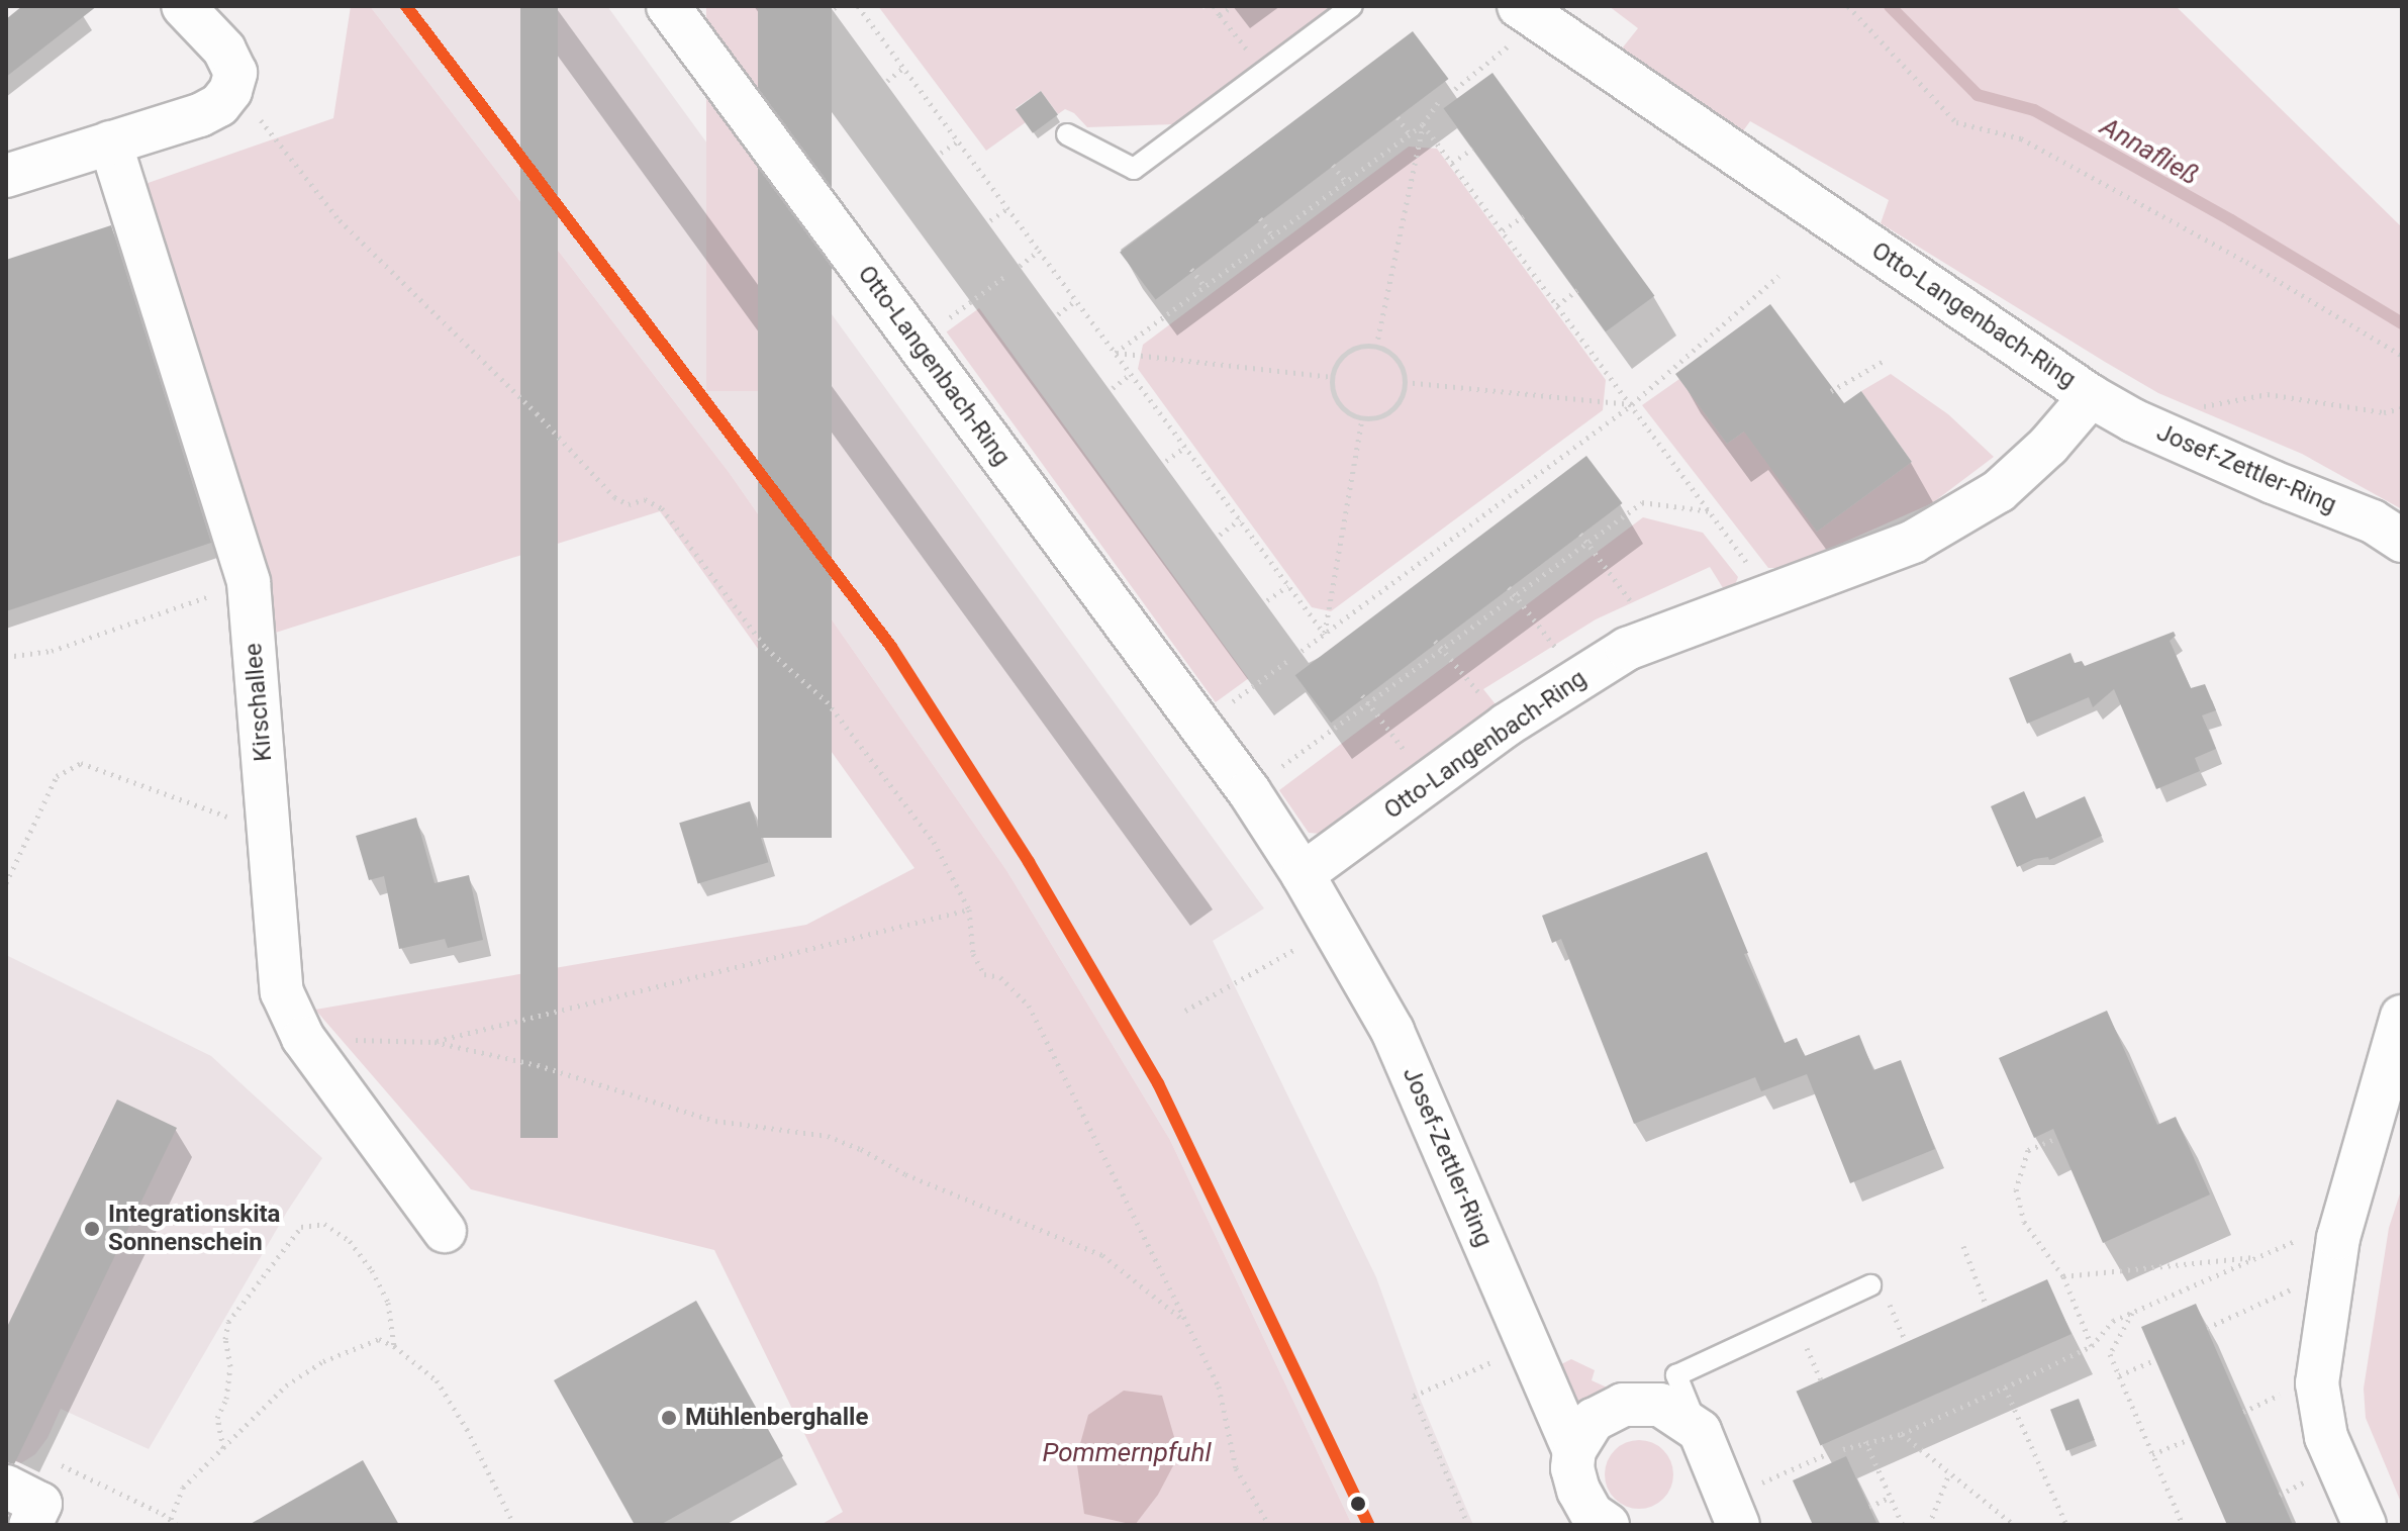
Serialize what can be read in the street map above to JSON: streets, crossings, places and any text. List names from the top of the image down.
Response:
{
  "streets": {
    "street": ["Otto-Langenbach-Ring", "Josef-Zettler-Ring", "Kirschallee"]
  },
  "crossings": [
    ["Otto-Langenbach-Ring", "Josef-Zettler-Ring"]
  ],
  "water": ["Annafließ", "Pommernpfuhl"],
  "places": ["Integrationskita Sonnenschein", "Mühlenberghalle"]
}
